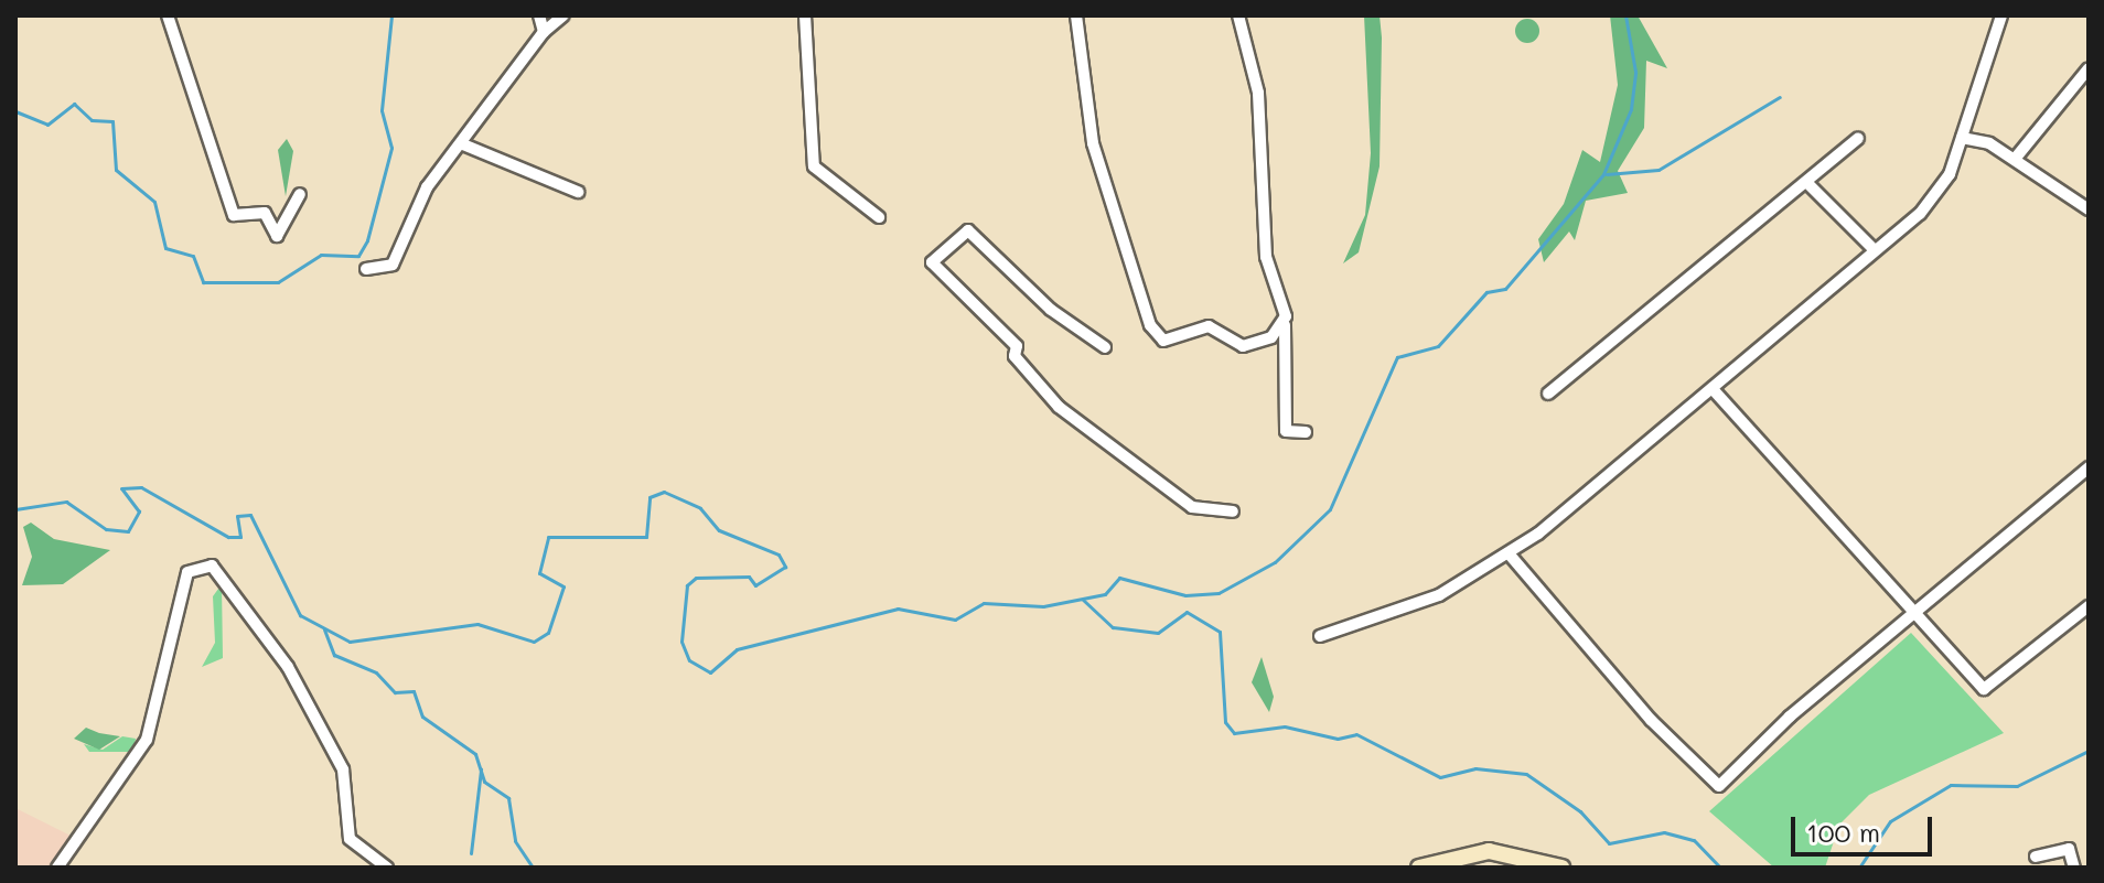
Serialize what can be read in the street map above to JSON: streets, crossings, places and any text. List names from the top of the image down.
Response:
{
  "scale_bar": "100 m"
}
